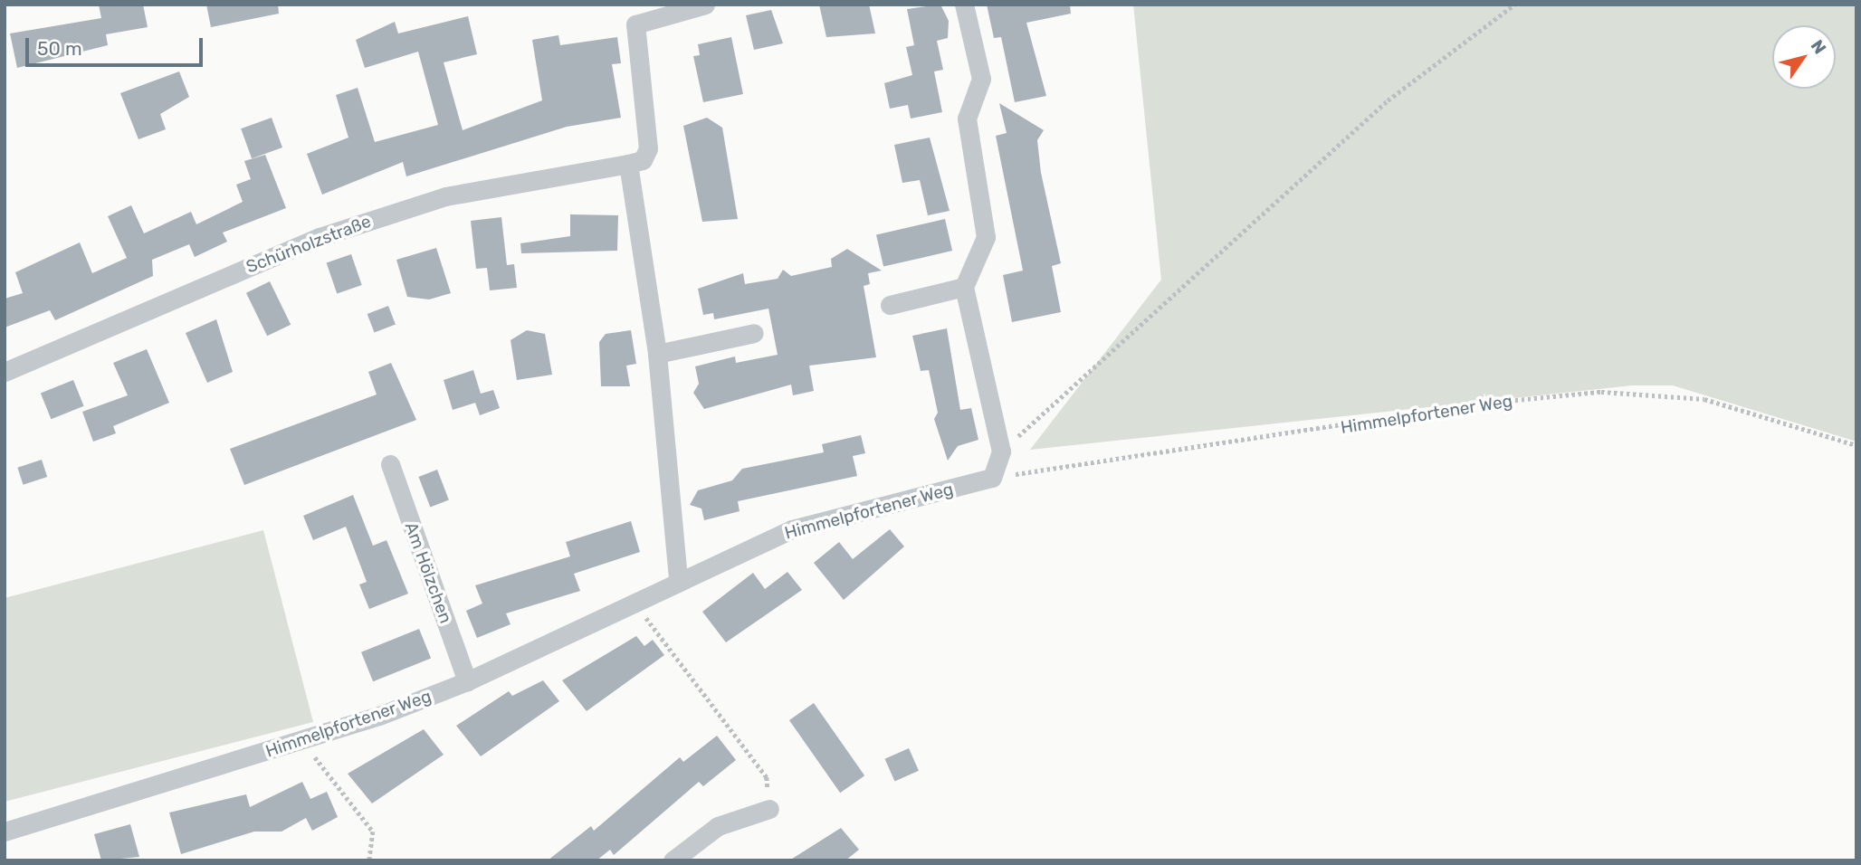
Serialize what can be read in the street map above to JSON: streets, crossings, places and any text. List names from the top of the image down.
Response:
{
  "streets": {
    "street": ["Schürholzstraße", "Himmelpfortener Weg", "Am Hölzchen"]
  },
  "crossings": [
    ["Himmelpfortener Weg", "Am Hölzchen"]
  ],
  "scale_bar": "50 m",
  "north": "top right"
}
